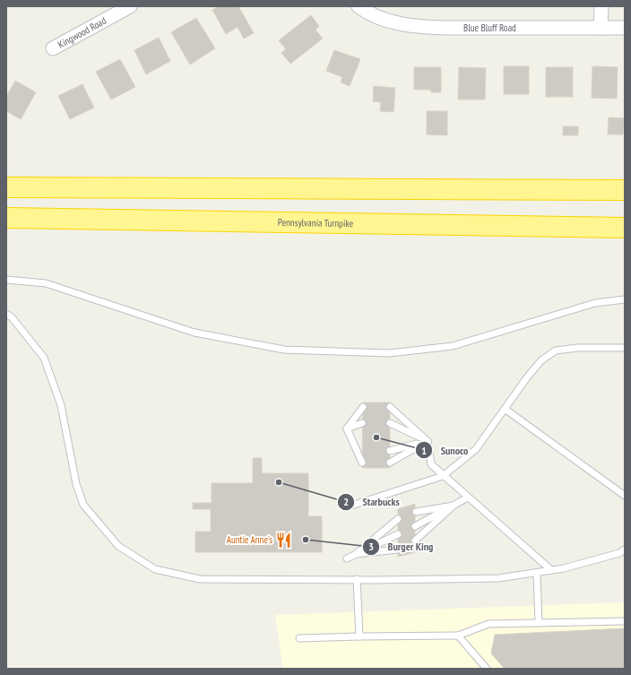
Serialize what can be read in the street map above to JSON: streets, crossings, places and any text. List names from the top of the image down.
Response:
{
  "streets": {
    "highway": ["Pennsylvania Turnpike"],
    "street": ["Blue Bluff Road", "Kingwood Road"]
  },
  "places": {
    "other": ["Sunoco", "Starbucks", "Burger King"],
    "restaurant": ["Auntie Anne's"]
  }
}
